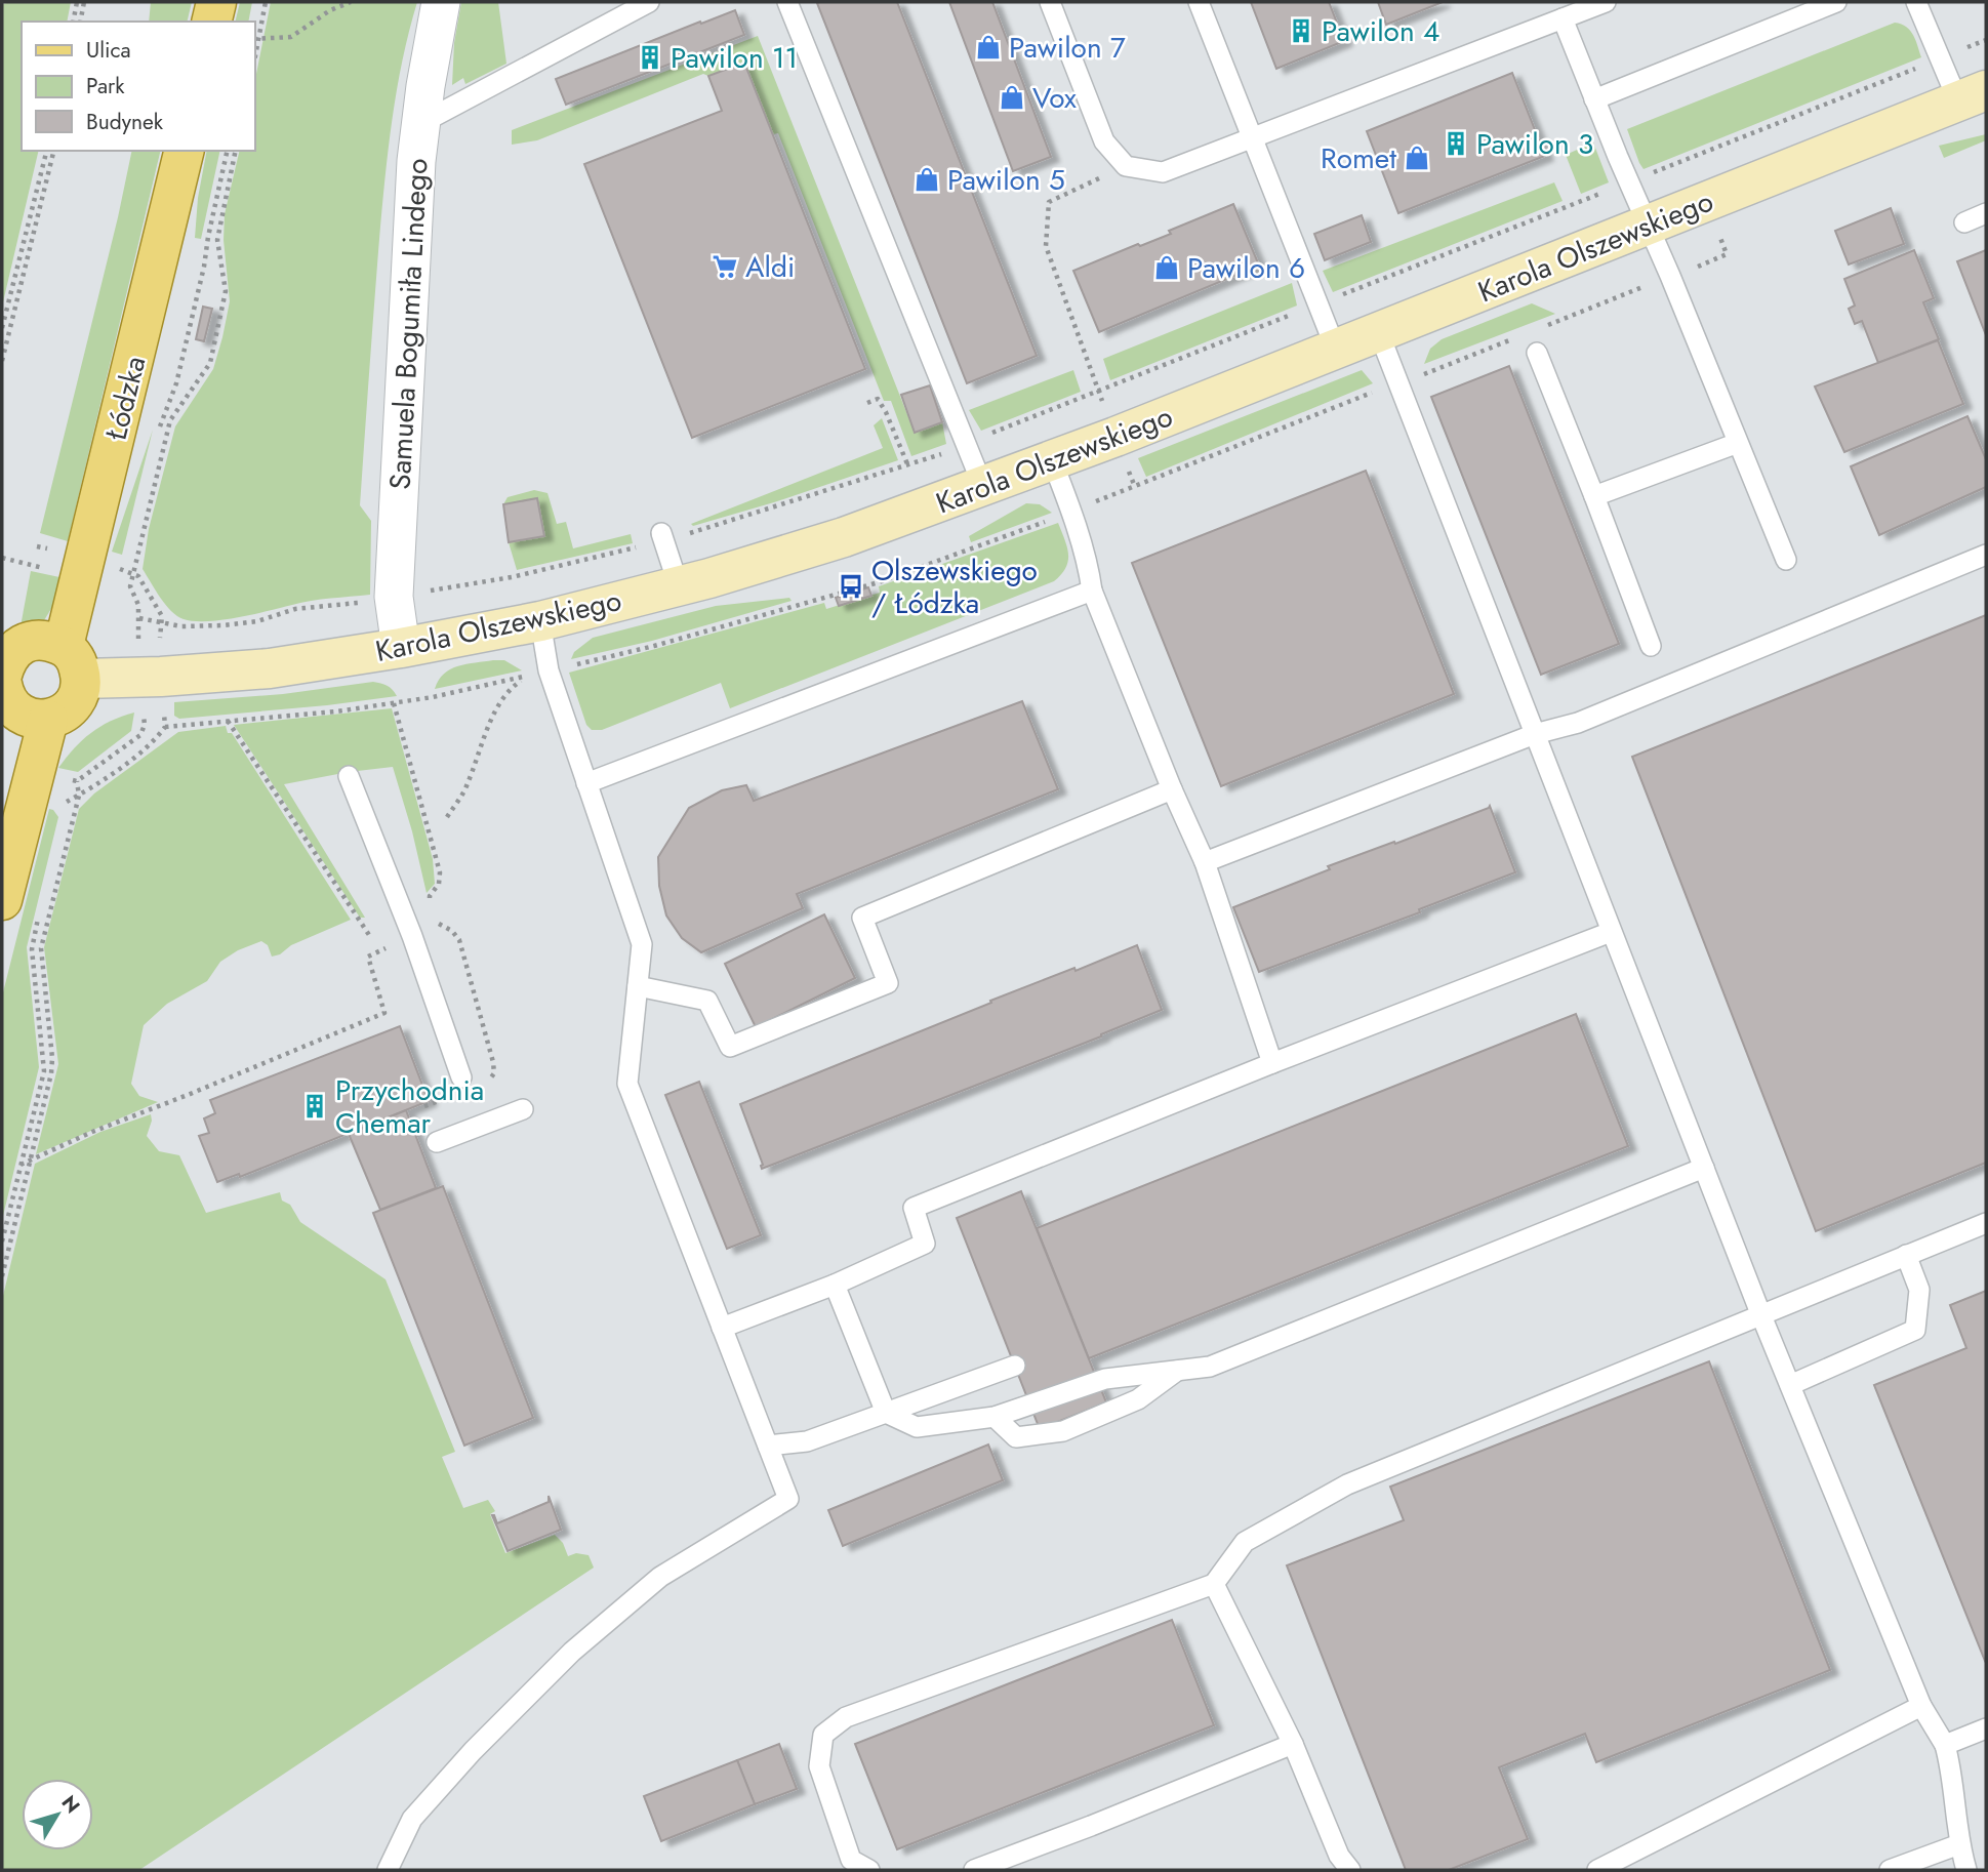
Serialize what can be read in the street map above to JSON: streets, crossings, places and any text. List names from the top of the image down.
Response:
{
  "streets": {
    "main road": ["Łódzka"],
    "street": ["Karola Olszewskiego", "Samuela Bogumiła Lindego"]
  },
  "crossings": [
    ["Karola Olszewskiego", "Samuela Bogumiła Lindego"],
    ["Karola Olszewskiego", "Łódzka"]
  ],
  "places": {
    "building": [
      "Pawilon 4",
      "Pawilon 11",
      "Pawilon 3",
      "Przychodnia Chemar"
    ],
    "shop": [
      "Pawilon 7",
      "Vox",
      "Romet",
      "Pawilon 5",
      "Pawilon 6"
    ],
    "supermarket": ["Aldi"],
    "bus stop": ["Olszewskiego / Łódzka"]
  },
  "legend": ["Ulica", "Park", "Budynek"],
  "north": "top right"
}
